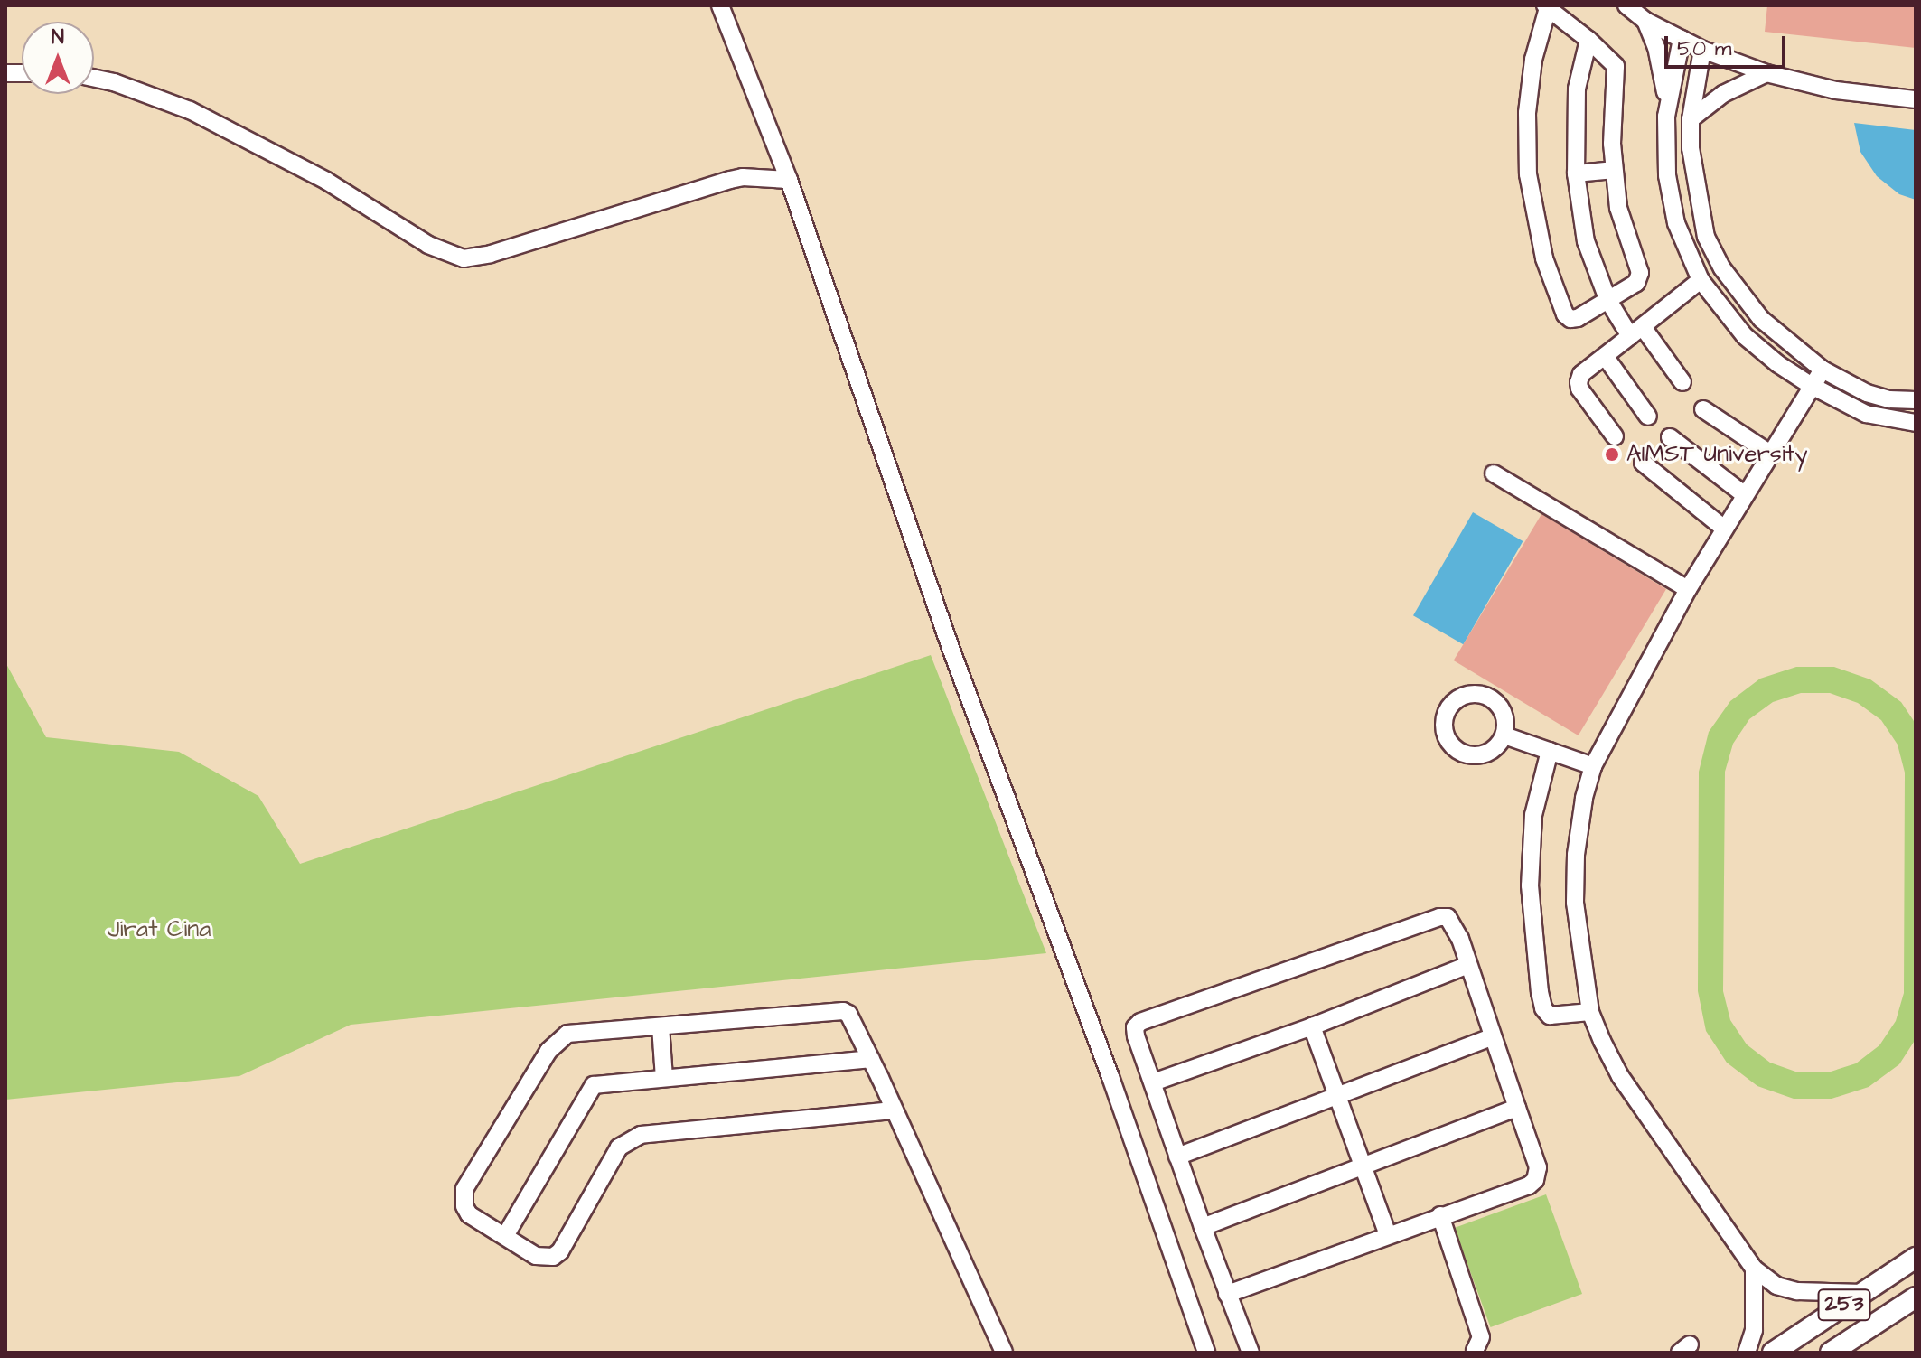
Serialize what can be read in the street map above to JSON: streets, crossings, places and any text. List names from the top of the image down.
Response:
{
  "streets": {
    "main road": ["253"]
  },
  "parks": ["Jirat Cina"],
  "places": ["AIMST University"],
  "scale_bar": "50 m",
  "north": "top"
}
